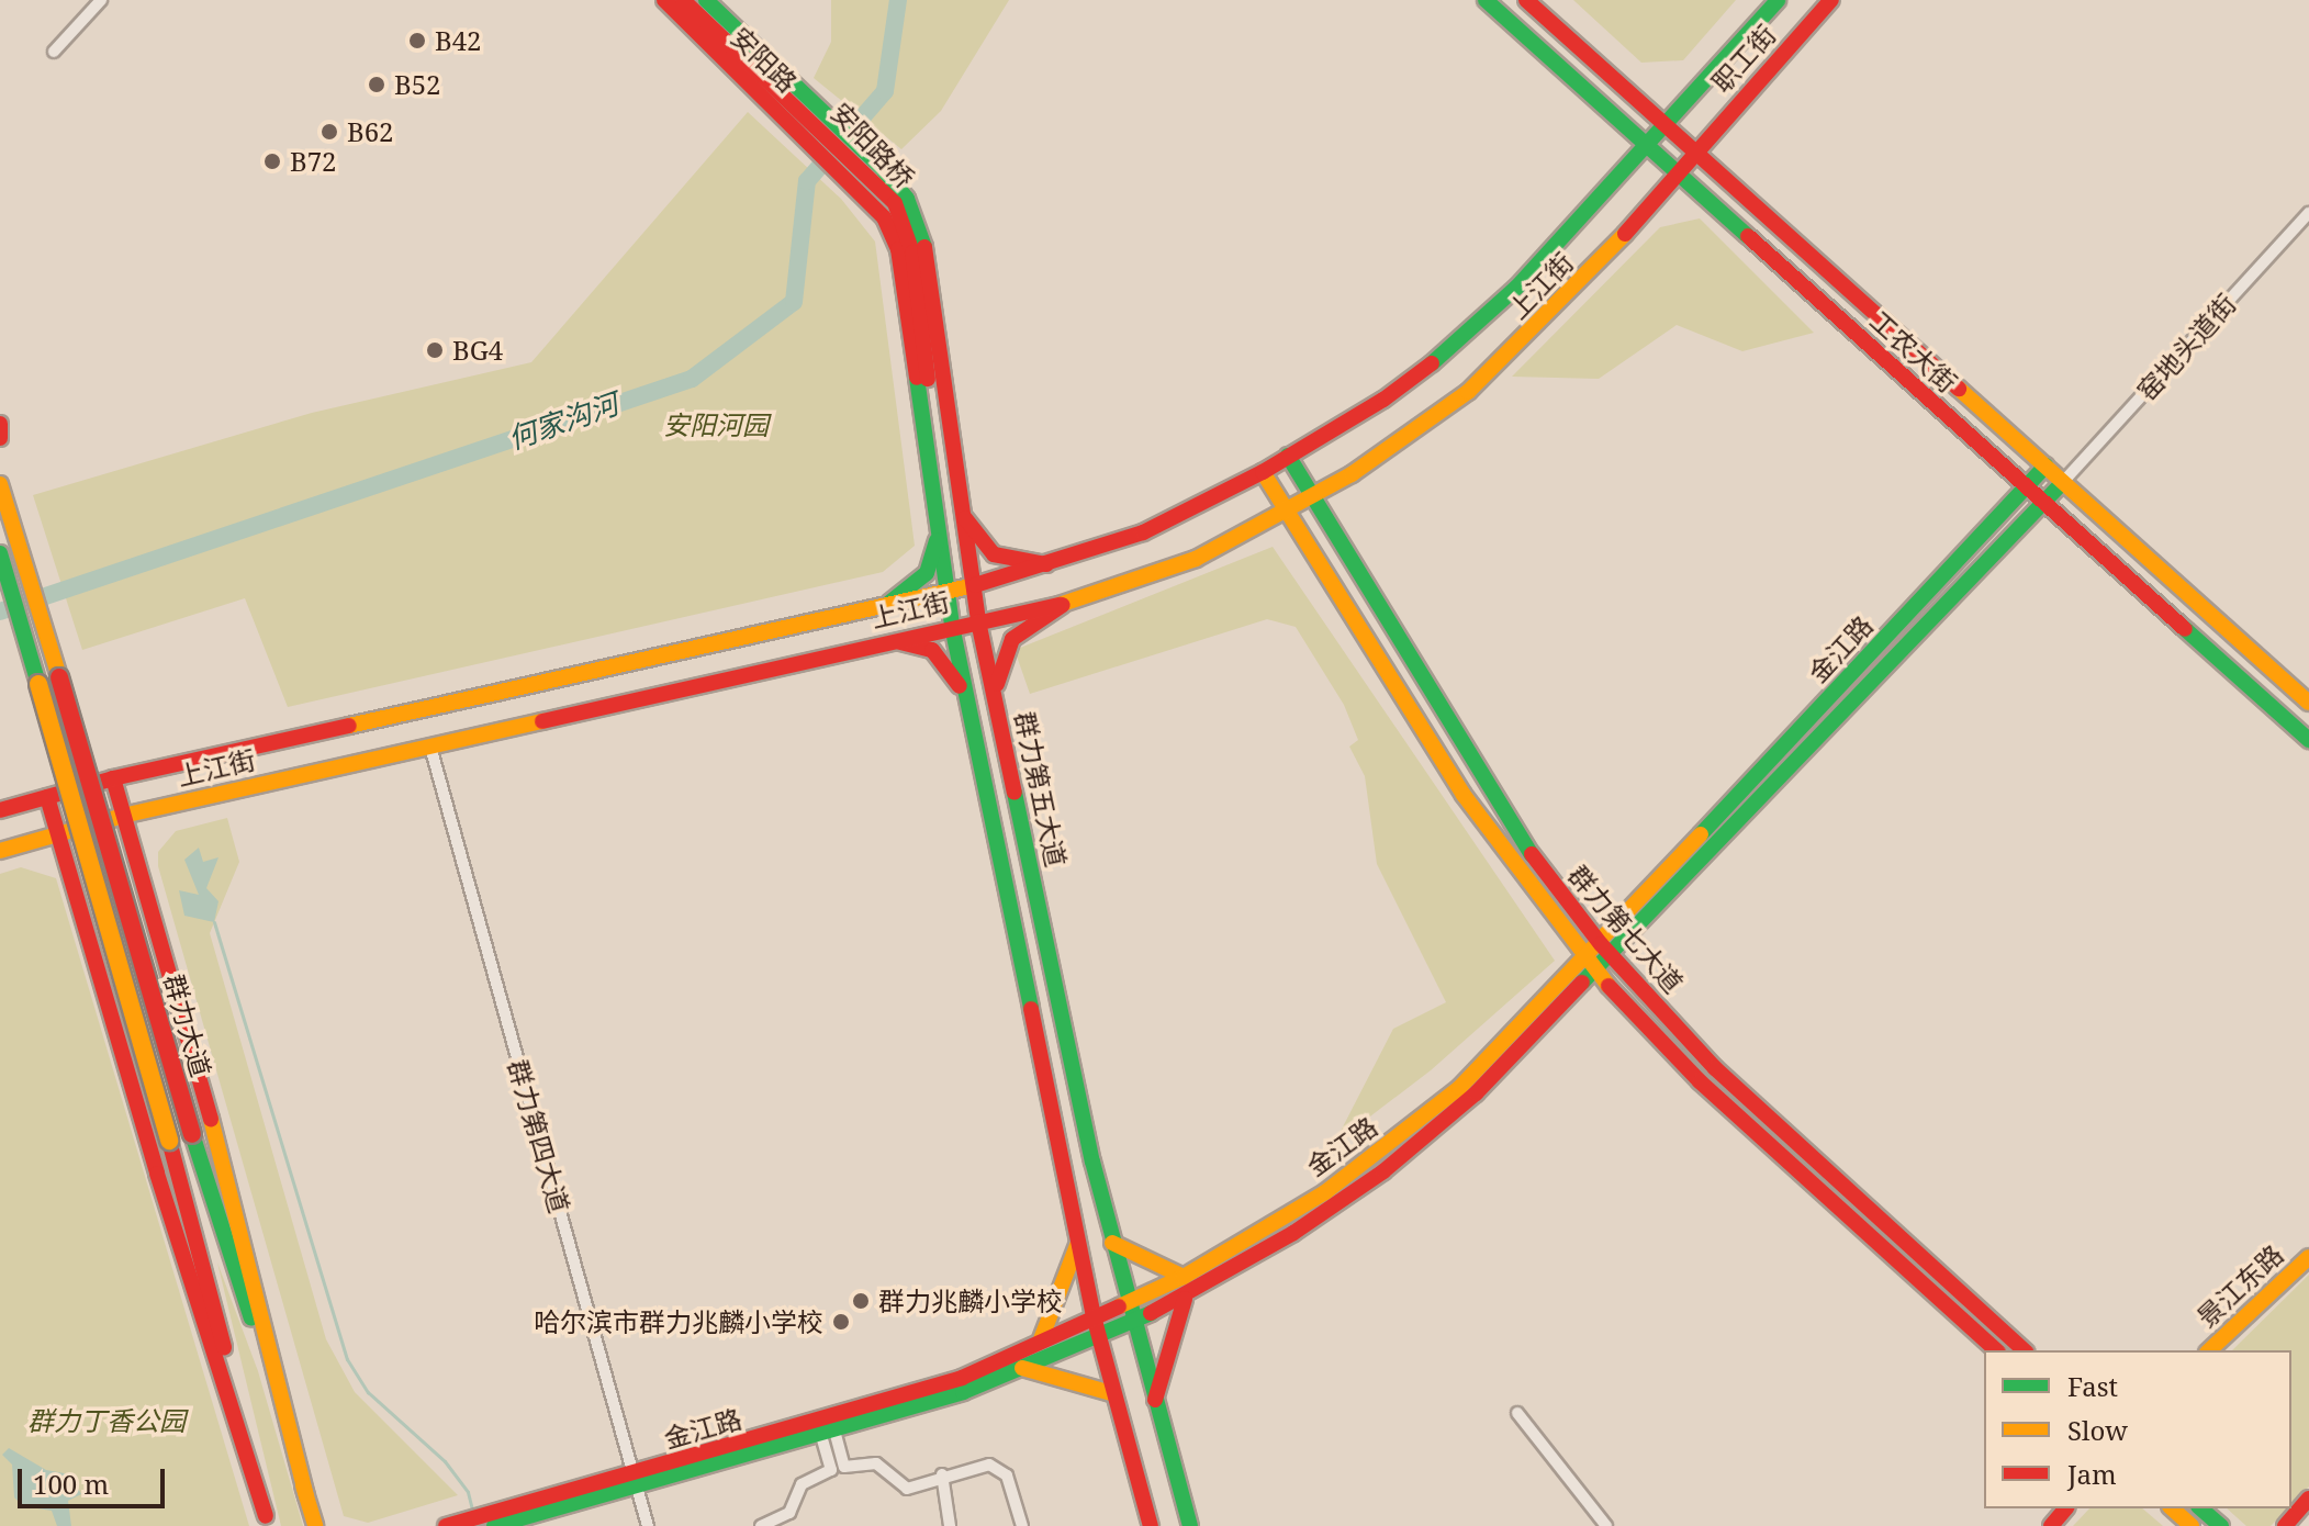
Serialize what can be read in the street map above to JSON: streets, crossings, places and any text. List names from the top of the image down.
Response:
{
  "streets": {
    "main road": [
      "职工街",
      "安阳路",
      "安阳路桥",
      "上江街",
      "工农大街",
      "金江路",
      "群力第五大道",
      "群力第七大道",
      "群力大道",
      "景江东路"
    ],
    "street": ["窑地头道街", "群力第四大道"]
  },
  "crossings": [
    ["职工街", "上江街"],
    ["职工街", "工农大街"],
    ["安阳路", "群力第五大道"],
    ["安阳路桥", "群力第五大道"],
    ["上江街", "工农大街"],
    ["上江街", "群力第五大道"],
    ["上江街", "群力第七大道"],
    ["上江街", "群力第四大道"],
    ["窑地头道街", "工农大街"],
    ["窑地头道街", "金江路"],
    ["工农大街", "金江路"],
    ["金江路", "群力第五大道"],
    ["金江路", "群力第七大道"],
    ["金江路", "群力第四大道"]
  ],
  "water": ["何家沟河"],
  "parks": ["安阳河园", "群力丁香公园"],
  "places": [
    "B42",
    "B52",
    "B62",
    "B72",
    "BG4",
    "群力兆麟小学校",
    "哈尔滨市群力兆麟小学校"
  ],
  "legend": ["Fast", "Slow", "Jam"],
  "scale_bar": "100 m"
}
